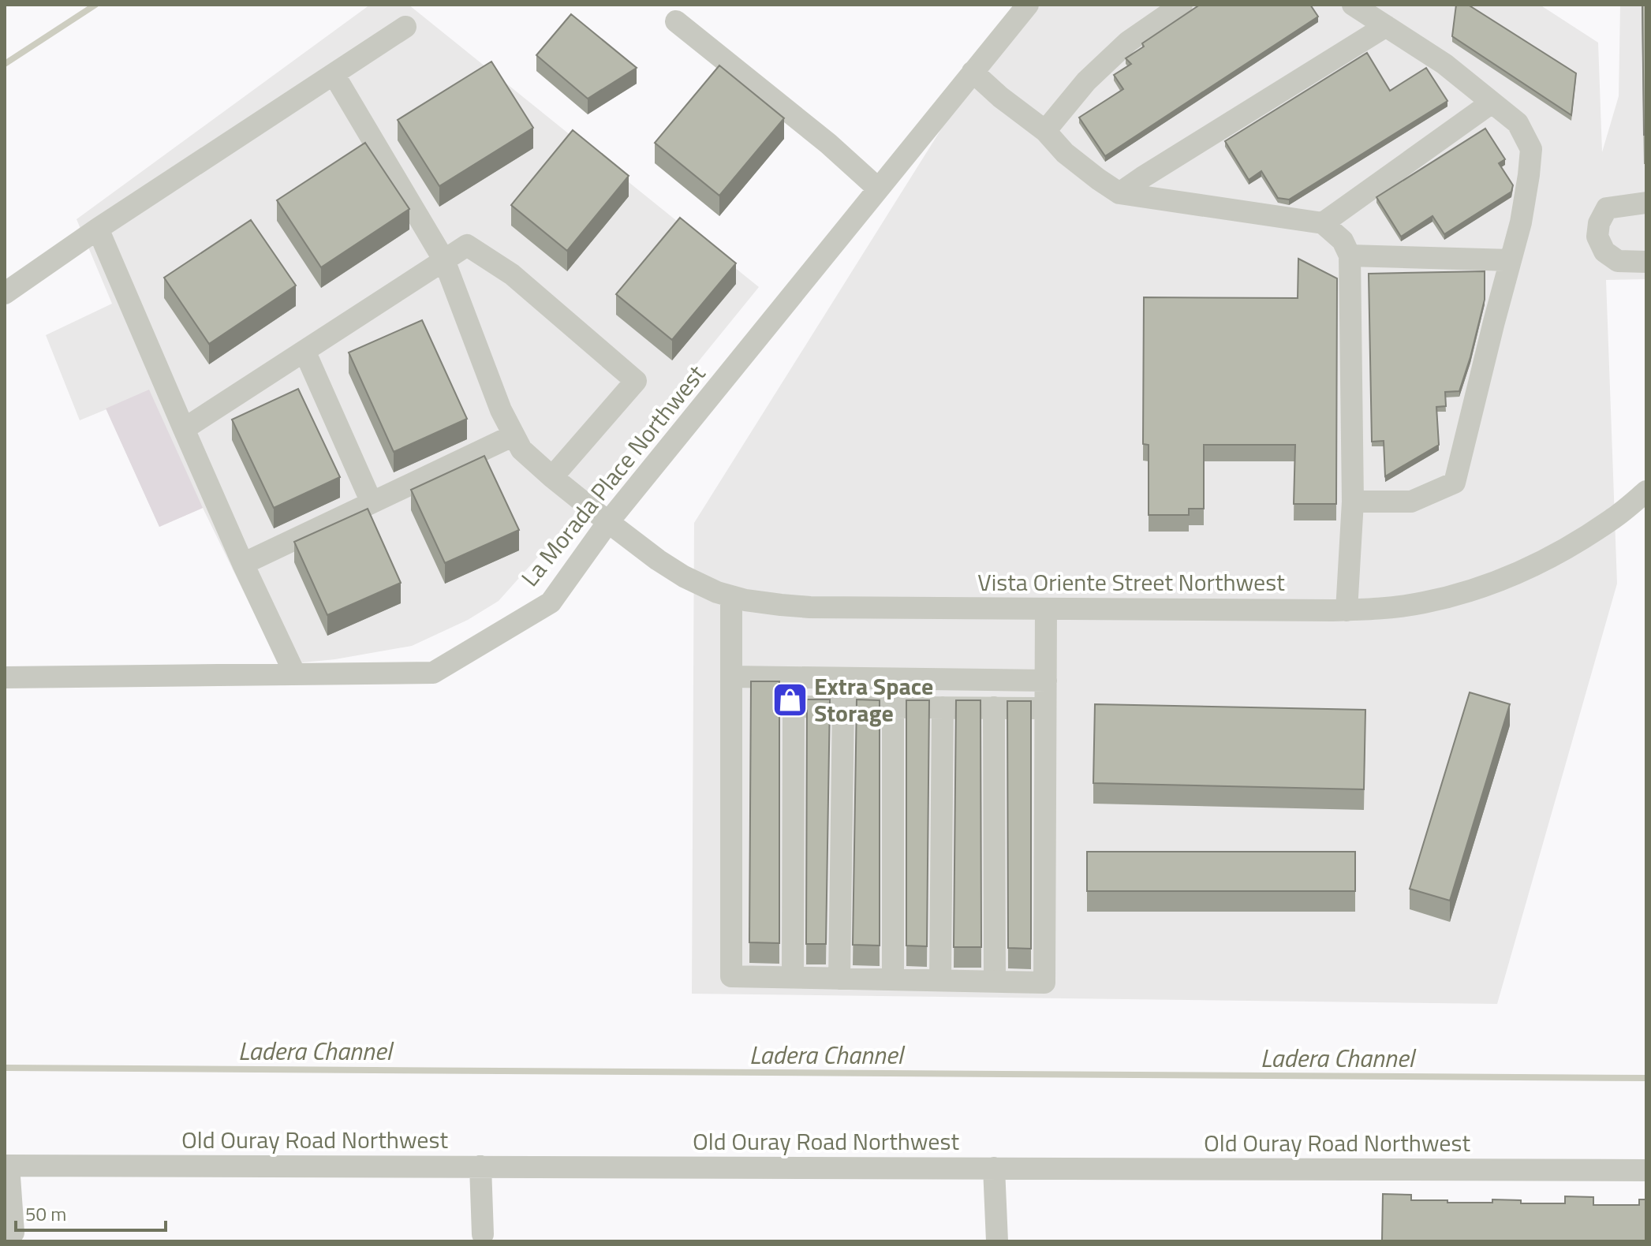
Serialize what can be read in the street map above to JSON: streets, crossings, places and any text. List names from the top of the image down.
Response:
{
  "streets": {
    "street": ["La Morada Place Northwest", "Vista Oriente Street Northwest", "Old Ouray Road Northwest"]
  },
  "crossings": [
    ["La Morada Place Northwest", "Vista Oriente Street Northwest"]
  ],
  "water": ["Ladera Channel"],
  "places": {
    "shop": ["Extra Space Storage"]
  },
  "scale_bar": "50 m"
}
